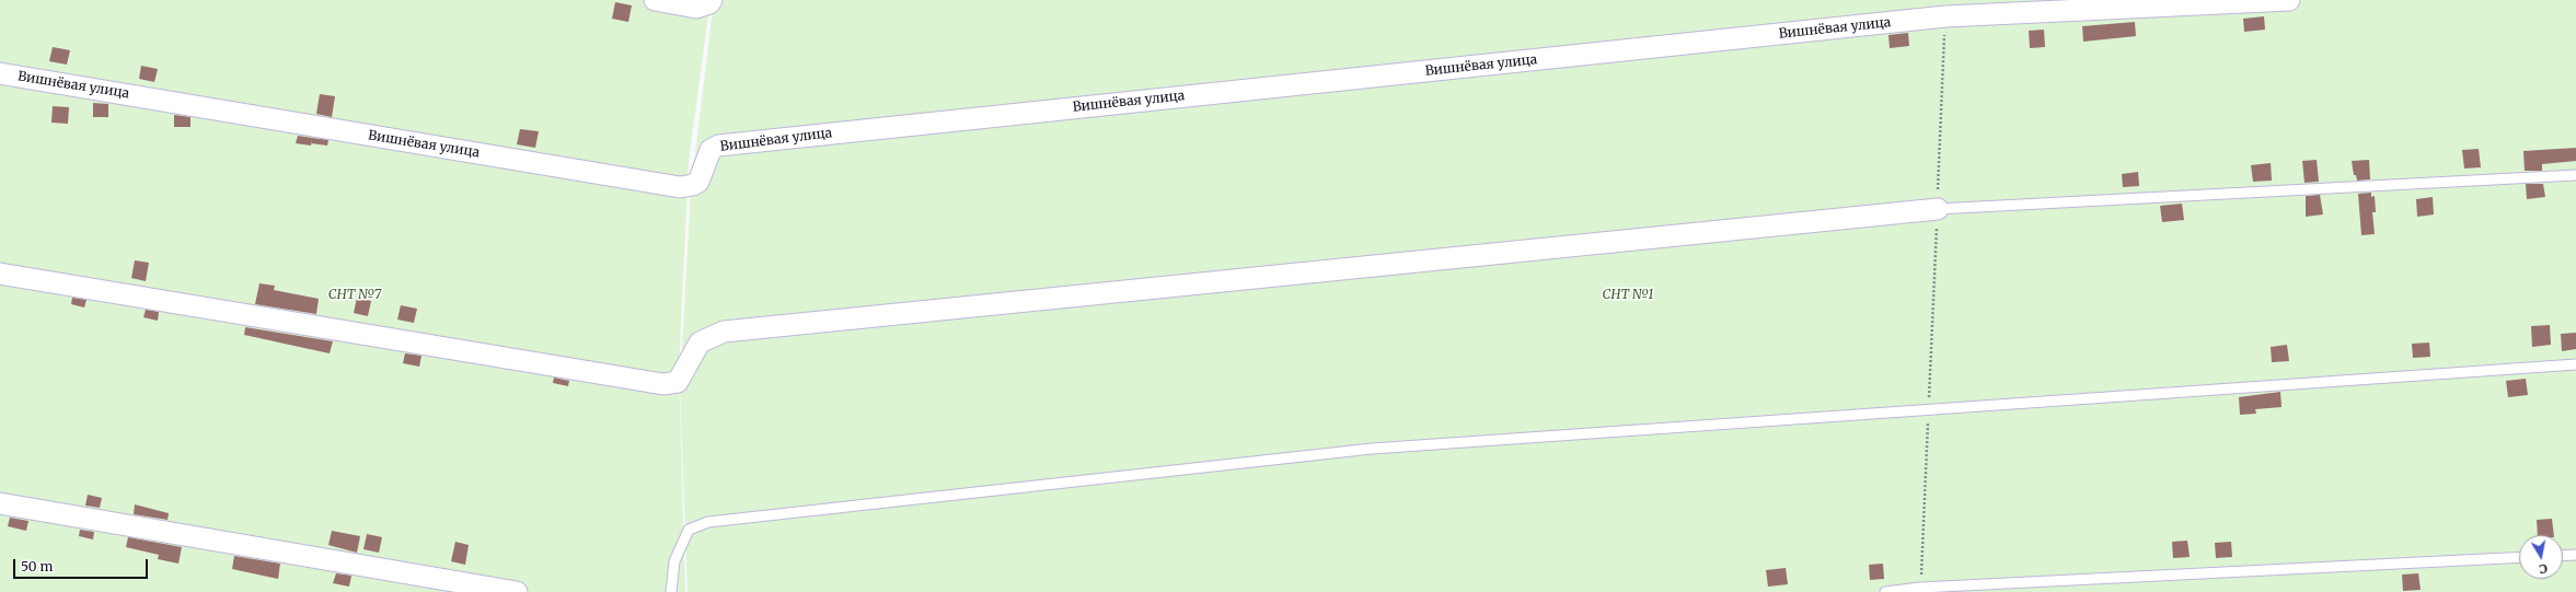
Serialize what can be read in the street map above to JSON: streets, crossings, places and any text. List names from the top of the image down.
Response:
{
  "streets": {
    "street": ["Вишнёвая улица"]
  },
  "parks": ["СНТ №7", "СНТ №1"],
  "scale_bar": "50 m",
  "north": "bottom"
}
